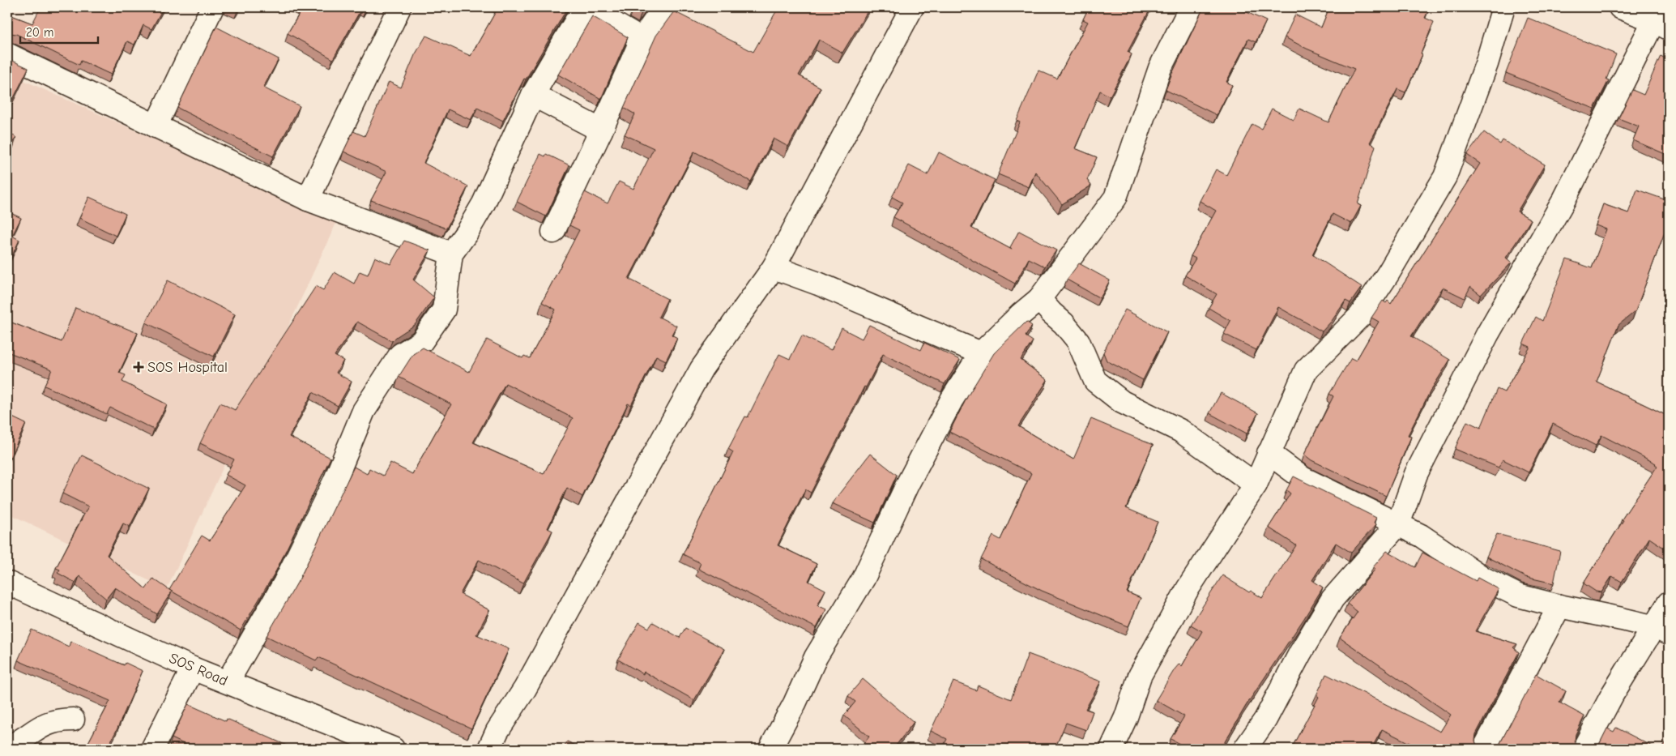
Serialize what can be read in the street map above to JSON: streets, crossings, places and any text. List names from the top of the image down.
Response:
{
  "streets": {
    "street": ["SOS Road"]
  },
  "places": {
    "health": ["SOS Hospital"]
  },
  "scale_bar": "20 m"
}
